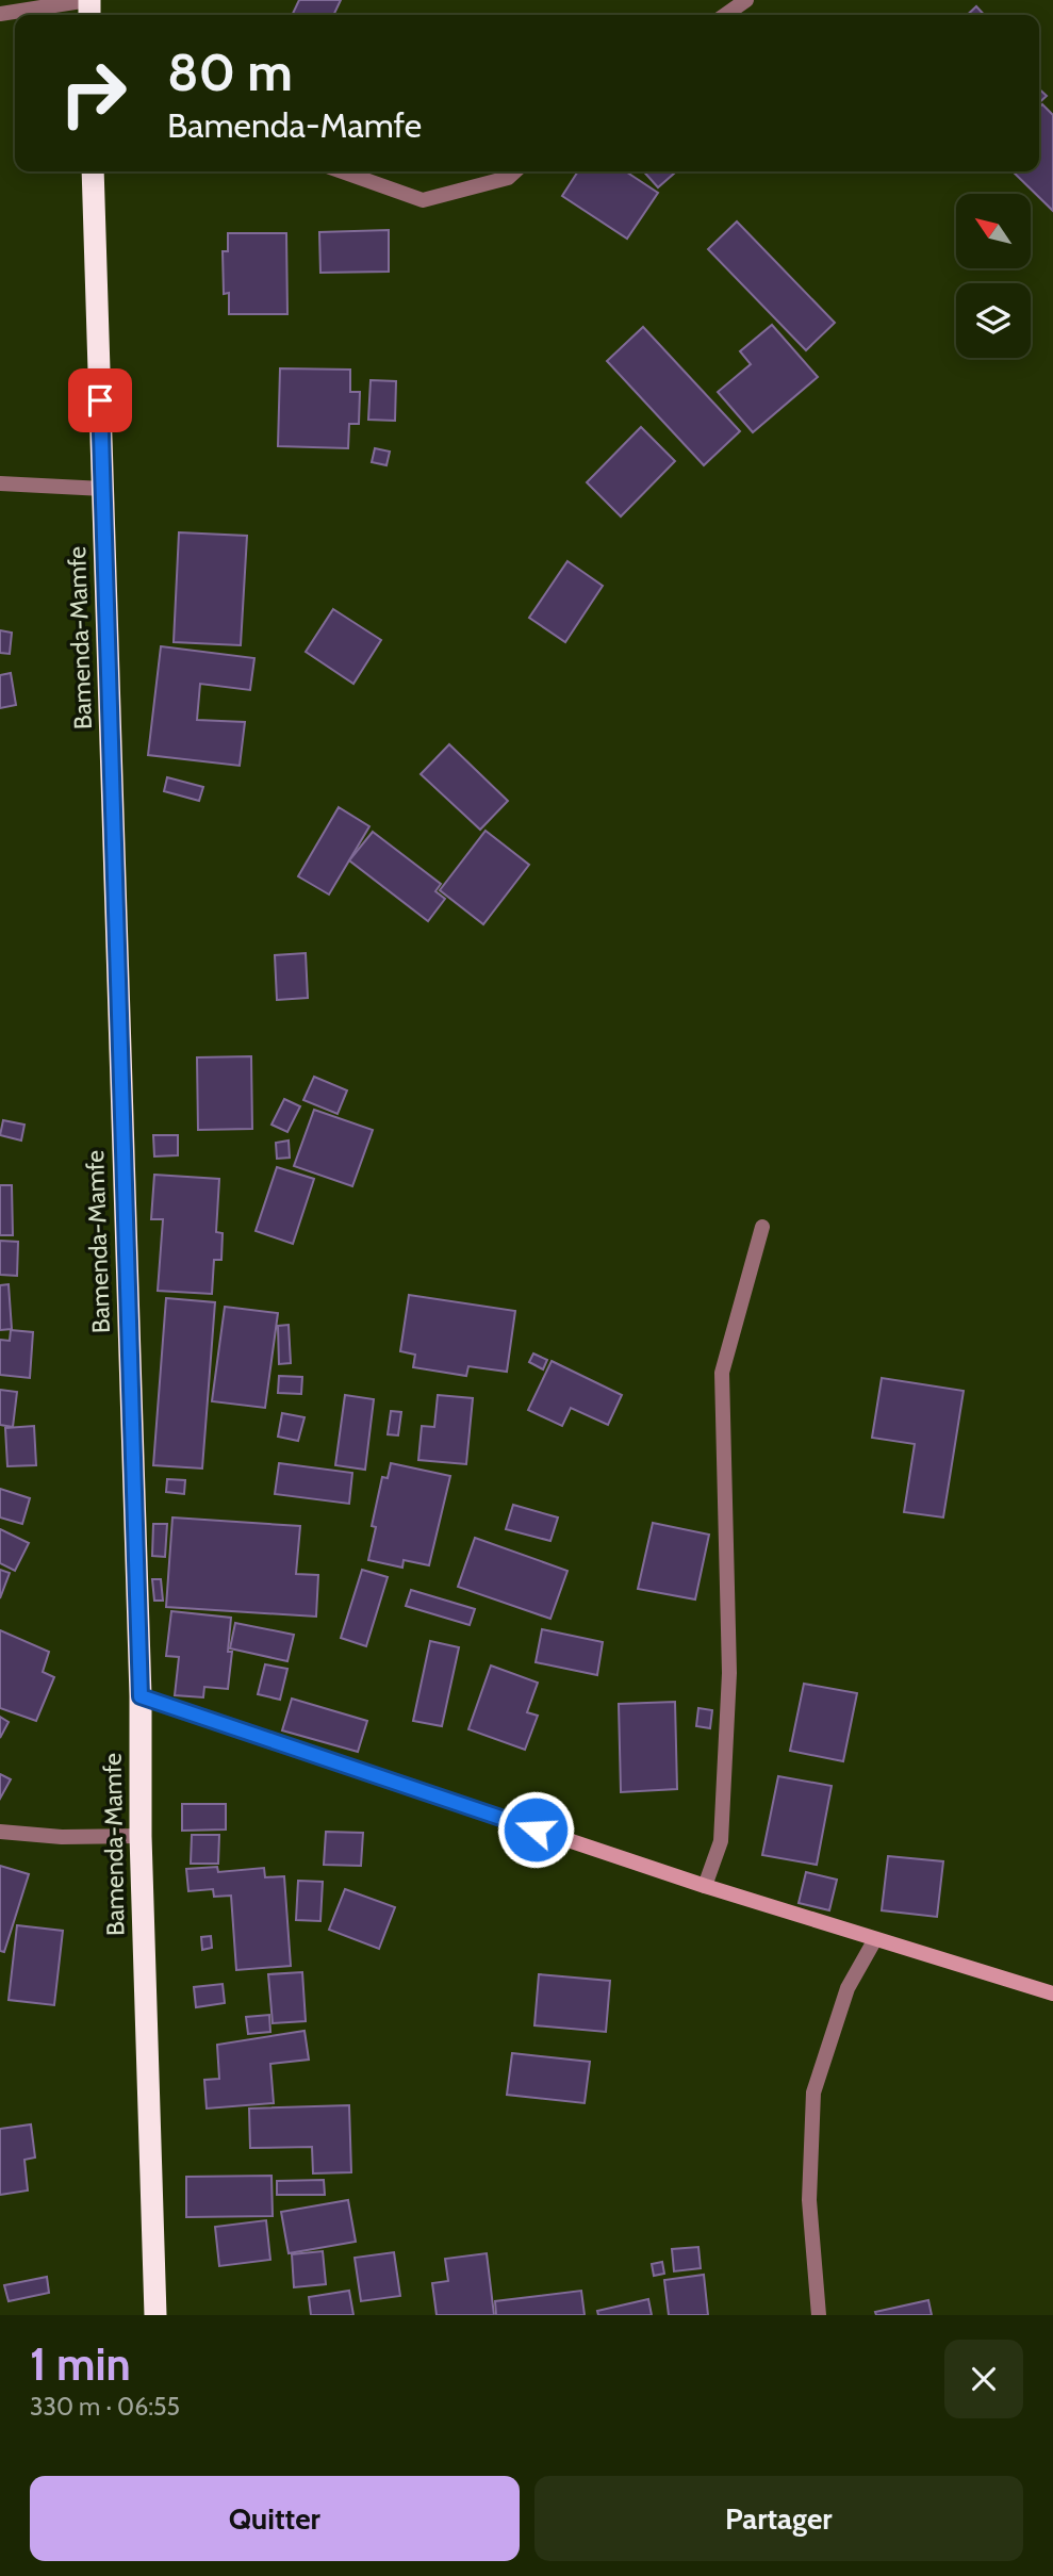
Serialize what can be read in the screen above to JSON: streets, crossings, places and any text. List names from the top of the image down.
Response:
{
  "streets": {
    "highway": ["Bamenda-Mamfe"]
  },
  "north": "top left",
  "page": {
    "turn": ["80 m", "Bamenda-Mamfe"],
    "heading": ["1 min", "330 m · 06:55"],
    "buttons": ["Quitter", "Partager"]
  }
}
